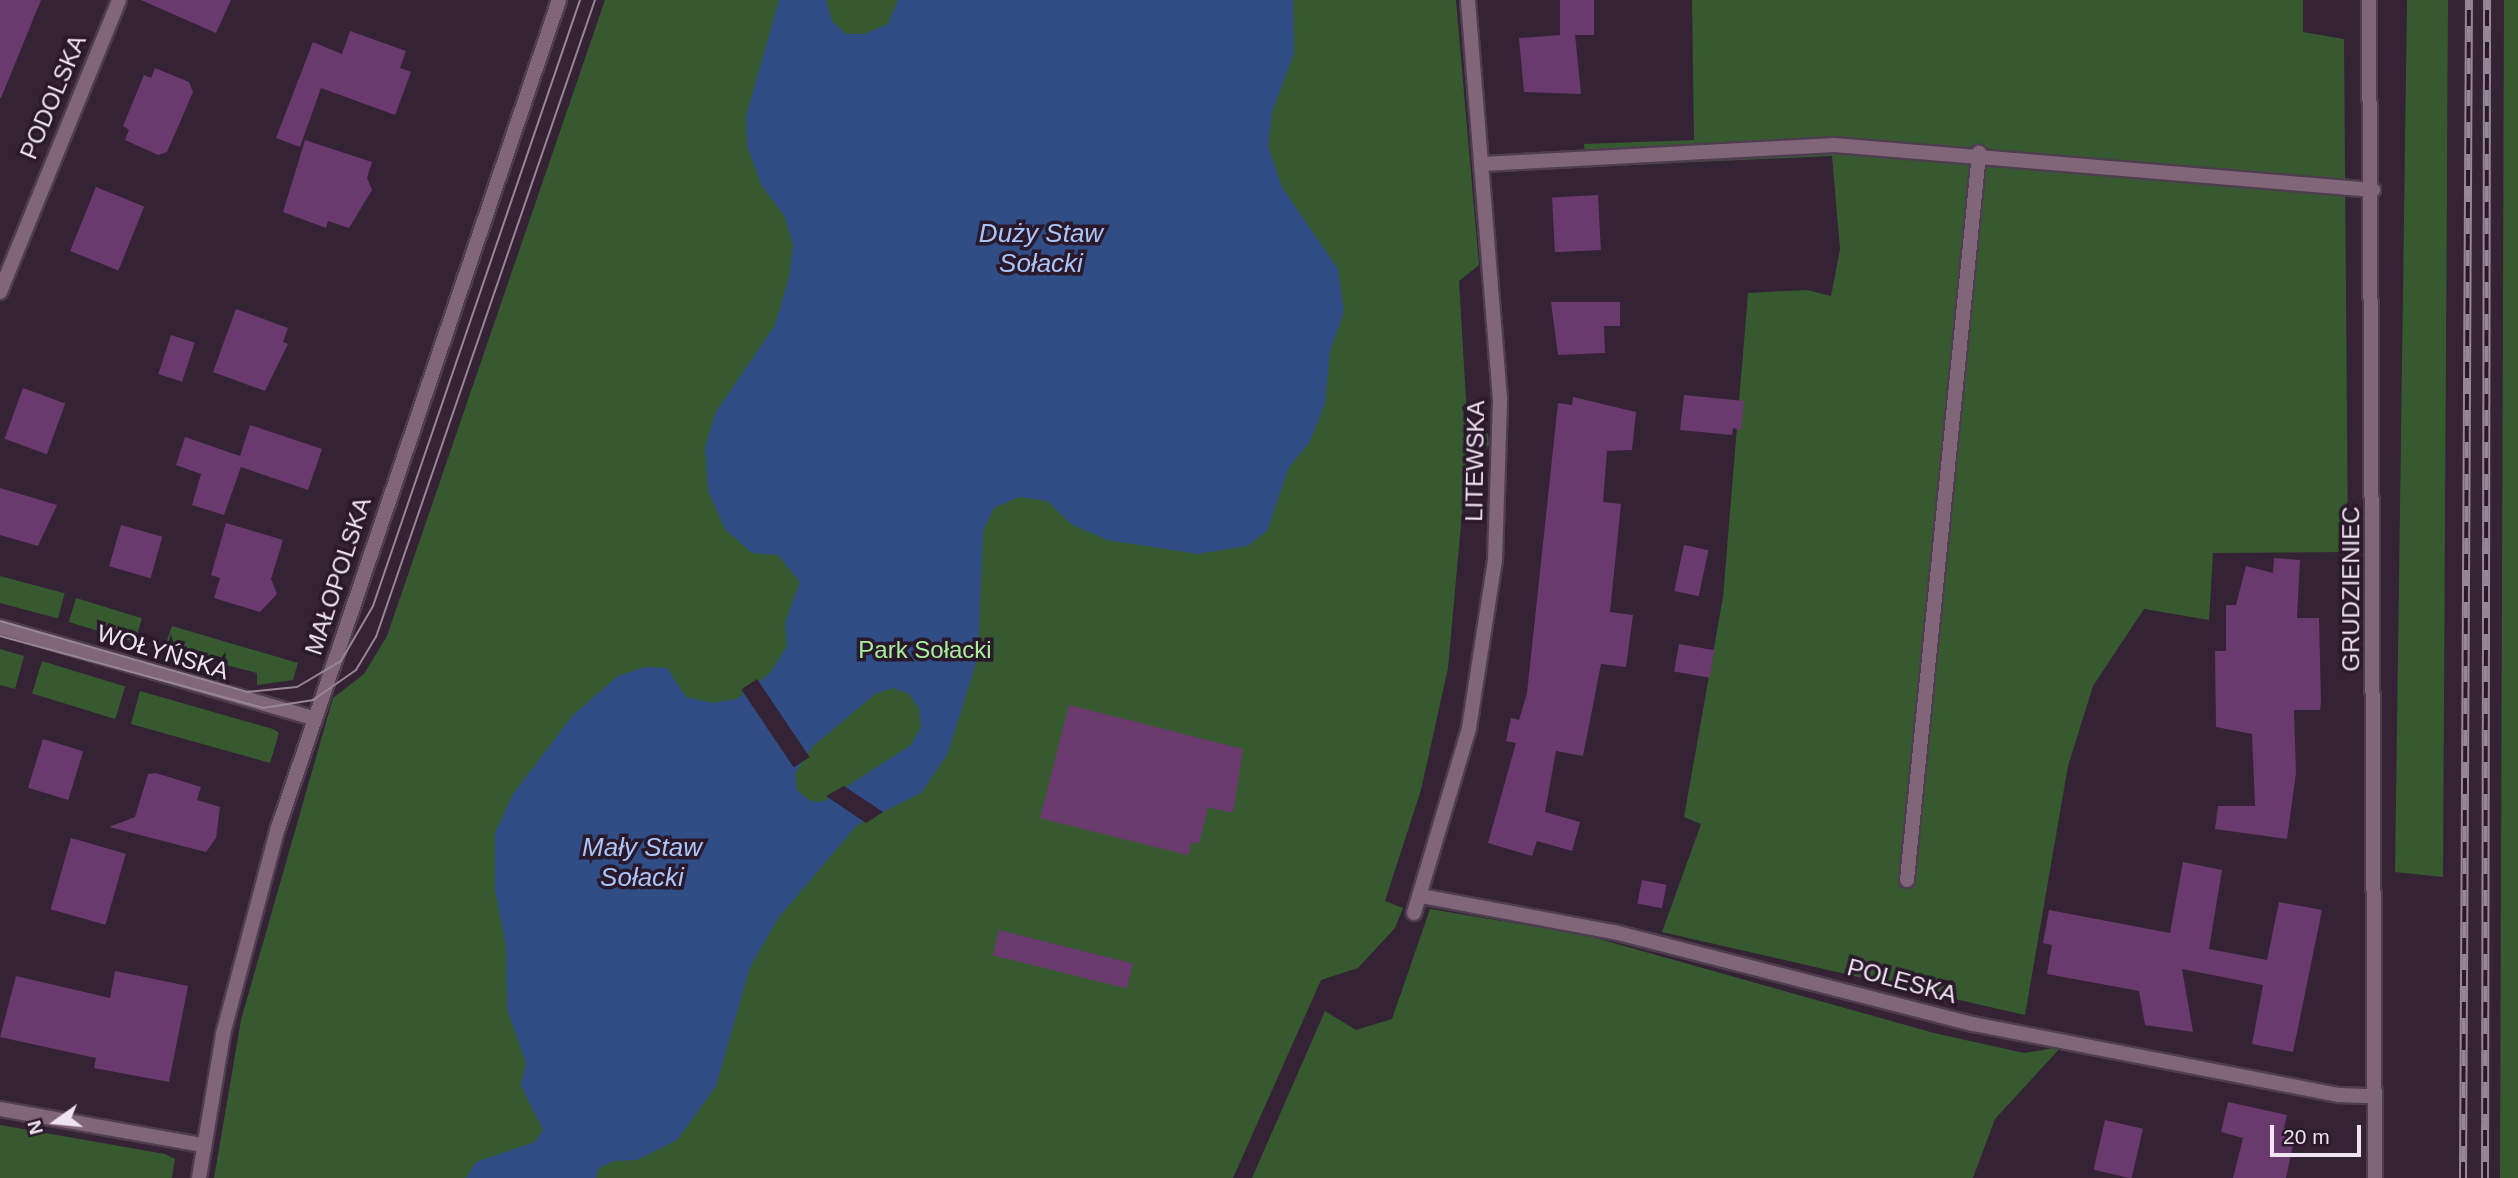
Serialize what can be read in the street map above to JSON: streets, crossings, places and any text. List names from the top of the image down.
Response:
{
  "streets": {
    "street": [
      "PODOLSKA",
      "LITEWSKA",
      "MAŁOPOLSKA",
      "GRUDZIENIEC",
      "WOŁYŃSKA",
      "POLESKA"
    ]
  },
  "crossings": [
    ["LITEWSKA", "POLESKA"],
    ["MAŁOPOLSKA", "WOŁYŃSKA"],
    ["GRUDZIENIEC", "POLESKA"]
  ],
  "water": ["Duży Staw Sołacki", "Mały Staw Sołacki"],
  "parks": ["Park Sołacki"],
  "scale_bar": "20 m",
  "north": "left"
}
